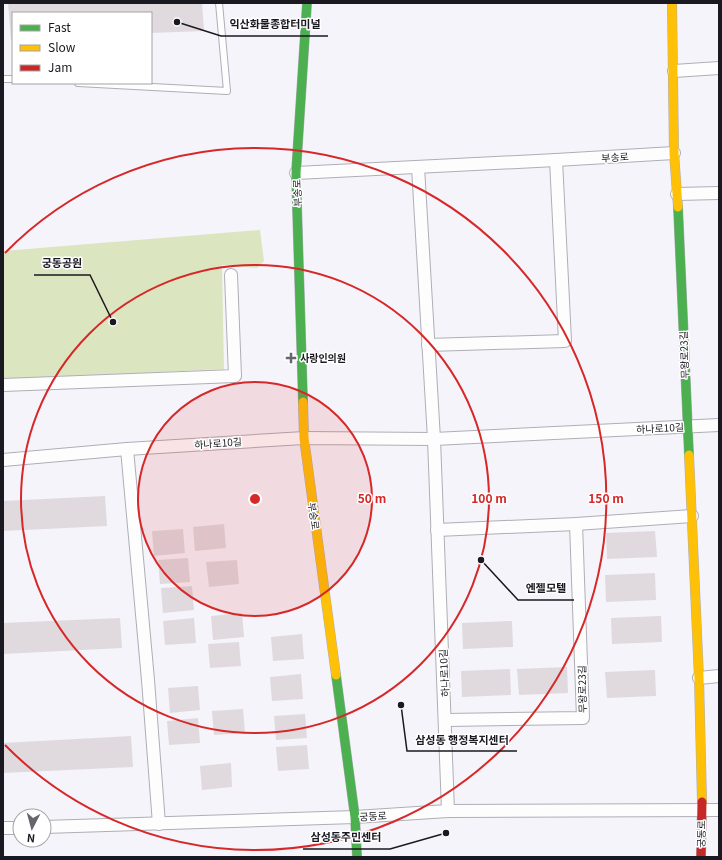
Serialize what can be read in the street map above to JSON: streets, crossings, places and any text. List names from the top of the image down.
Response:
{
  "streets": {
    "street": [
      "부송로",
      "무왕로23길",
      "하나로10길",
      "궁동로"
    ]
  },
  "crossings": [
    ["부송로", "무왕로23길"],
    ["부송로", "하나로10길"],
    ["부송로", "궁동로"],
    ["무왕로23길", "하나로10길"],
    ["무왕로23길", "궁동로"],
    ["하나로10길", "궁동로"]
  ],
  "places": {
    "other": [
      "익산화물종합터미널",
      "궁동공원",
      "엔젤모텔",
      "삼성동 행정복지센터",
      "삼성동주민센터"
    ],
    "health": ["사랑인의원"]
  },
  "legend": ["Fast", "Slow", "Jam"],
  "north": "bottom",
  "rings": ["50 m", "100 m", "150 m"]
}
